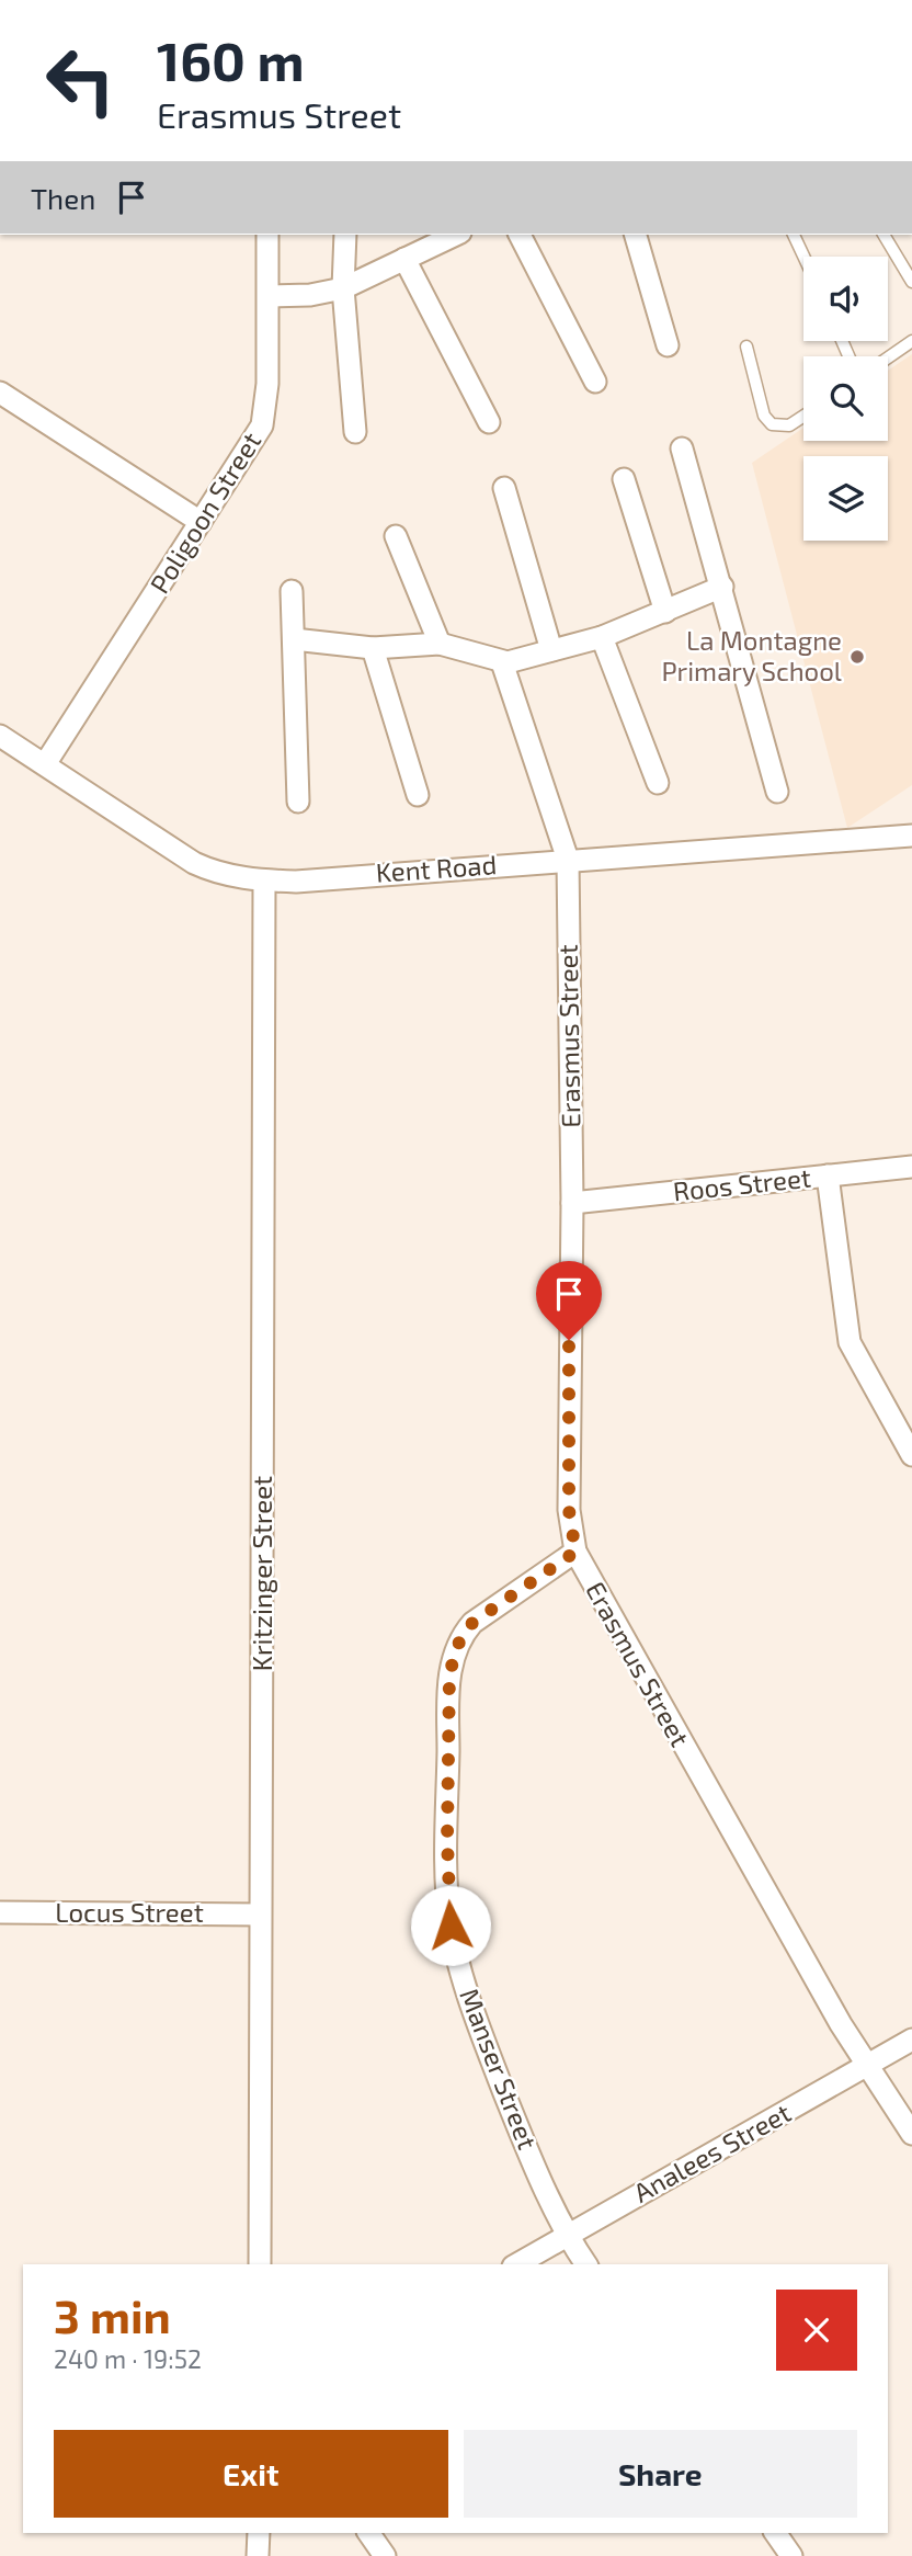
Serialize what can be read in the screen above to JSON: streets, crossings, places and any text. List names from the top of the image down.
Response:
{
  "streets": {
    "street": [
      "Poligoon Street",
      "Kent Road",
      "Erasmus Street",
      "Roos Street",
      "Kritzinger Street",
      "Locus Street",
      "Manser Street",
      "Analees Street"
    ]
  },
  "crossings": [
    ["Poligoon Street", "Kent Road"],
    ["Kent Road", "Erasmus Street"],
    ["Kent Road", "Kritzinger Street"],
    ["Erasmus Street", "Roos Street"],
    ["Erasmus Street", "Manser Street"],
    ["Erasmus Street", "Analees Street"],
    ["Kritzinger Street", "Locus Street"],
    ["Manser Street", "Analees Street"]
  ],
  "places": ["La Montagne Primary School"],
  "page": {
    "turn": ["160 m", "Erasmus Street"],
    "then": "Then",
    "heading": ["3 min", "240 m · 19:52"],
    "buttons": ["Exit", "Share"]
  }
}
